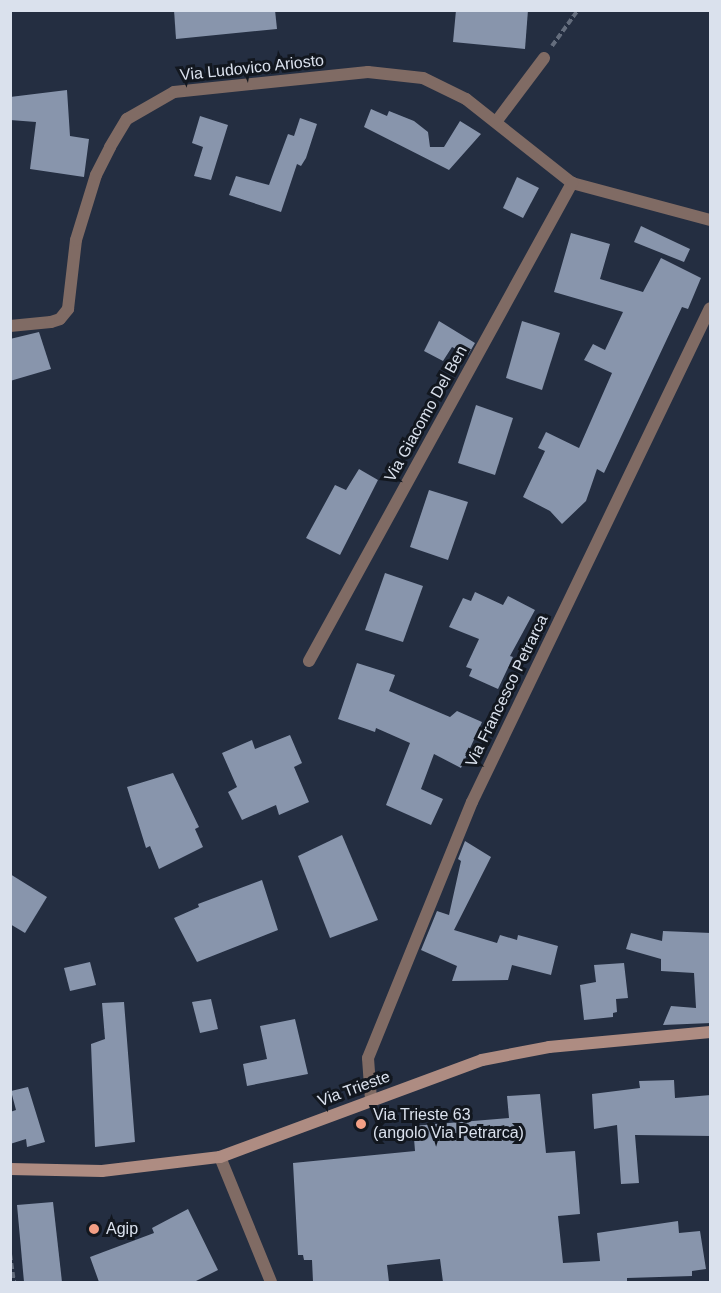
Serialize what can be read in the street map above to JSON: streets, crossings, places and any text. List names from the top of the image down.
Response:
{
  "streets": {
    "street": [
      "Via Ludovico Ariosto",
      "Via Giacomo Del Ben",
      "Via Francesco Petrarca",
      "Via Trieste"
    ]
  },
  "crossings": [
    ["Via Ludovico Ariosto", "Via Giacomo Del Ben"],
    ["Via Francesco Petrarca", "Via Trieste"]
  ],
  "places": ["Via Trieste 63 (angolo Via Petrarca)", "Agip"]
}
